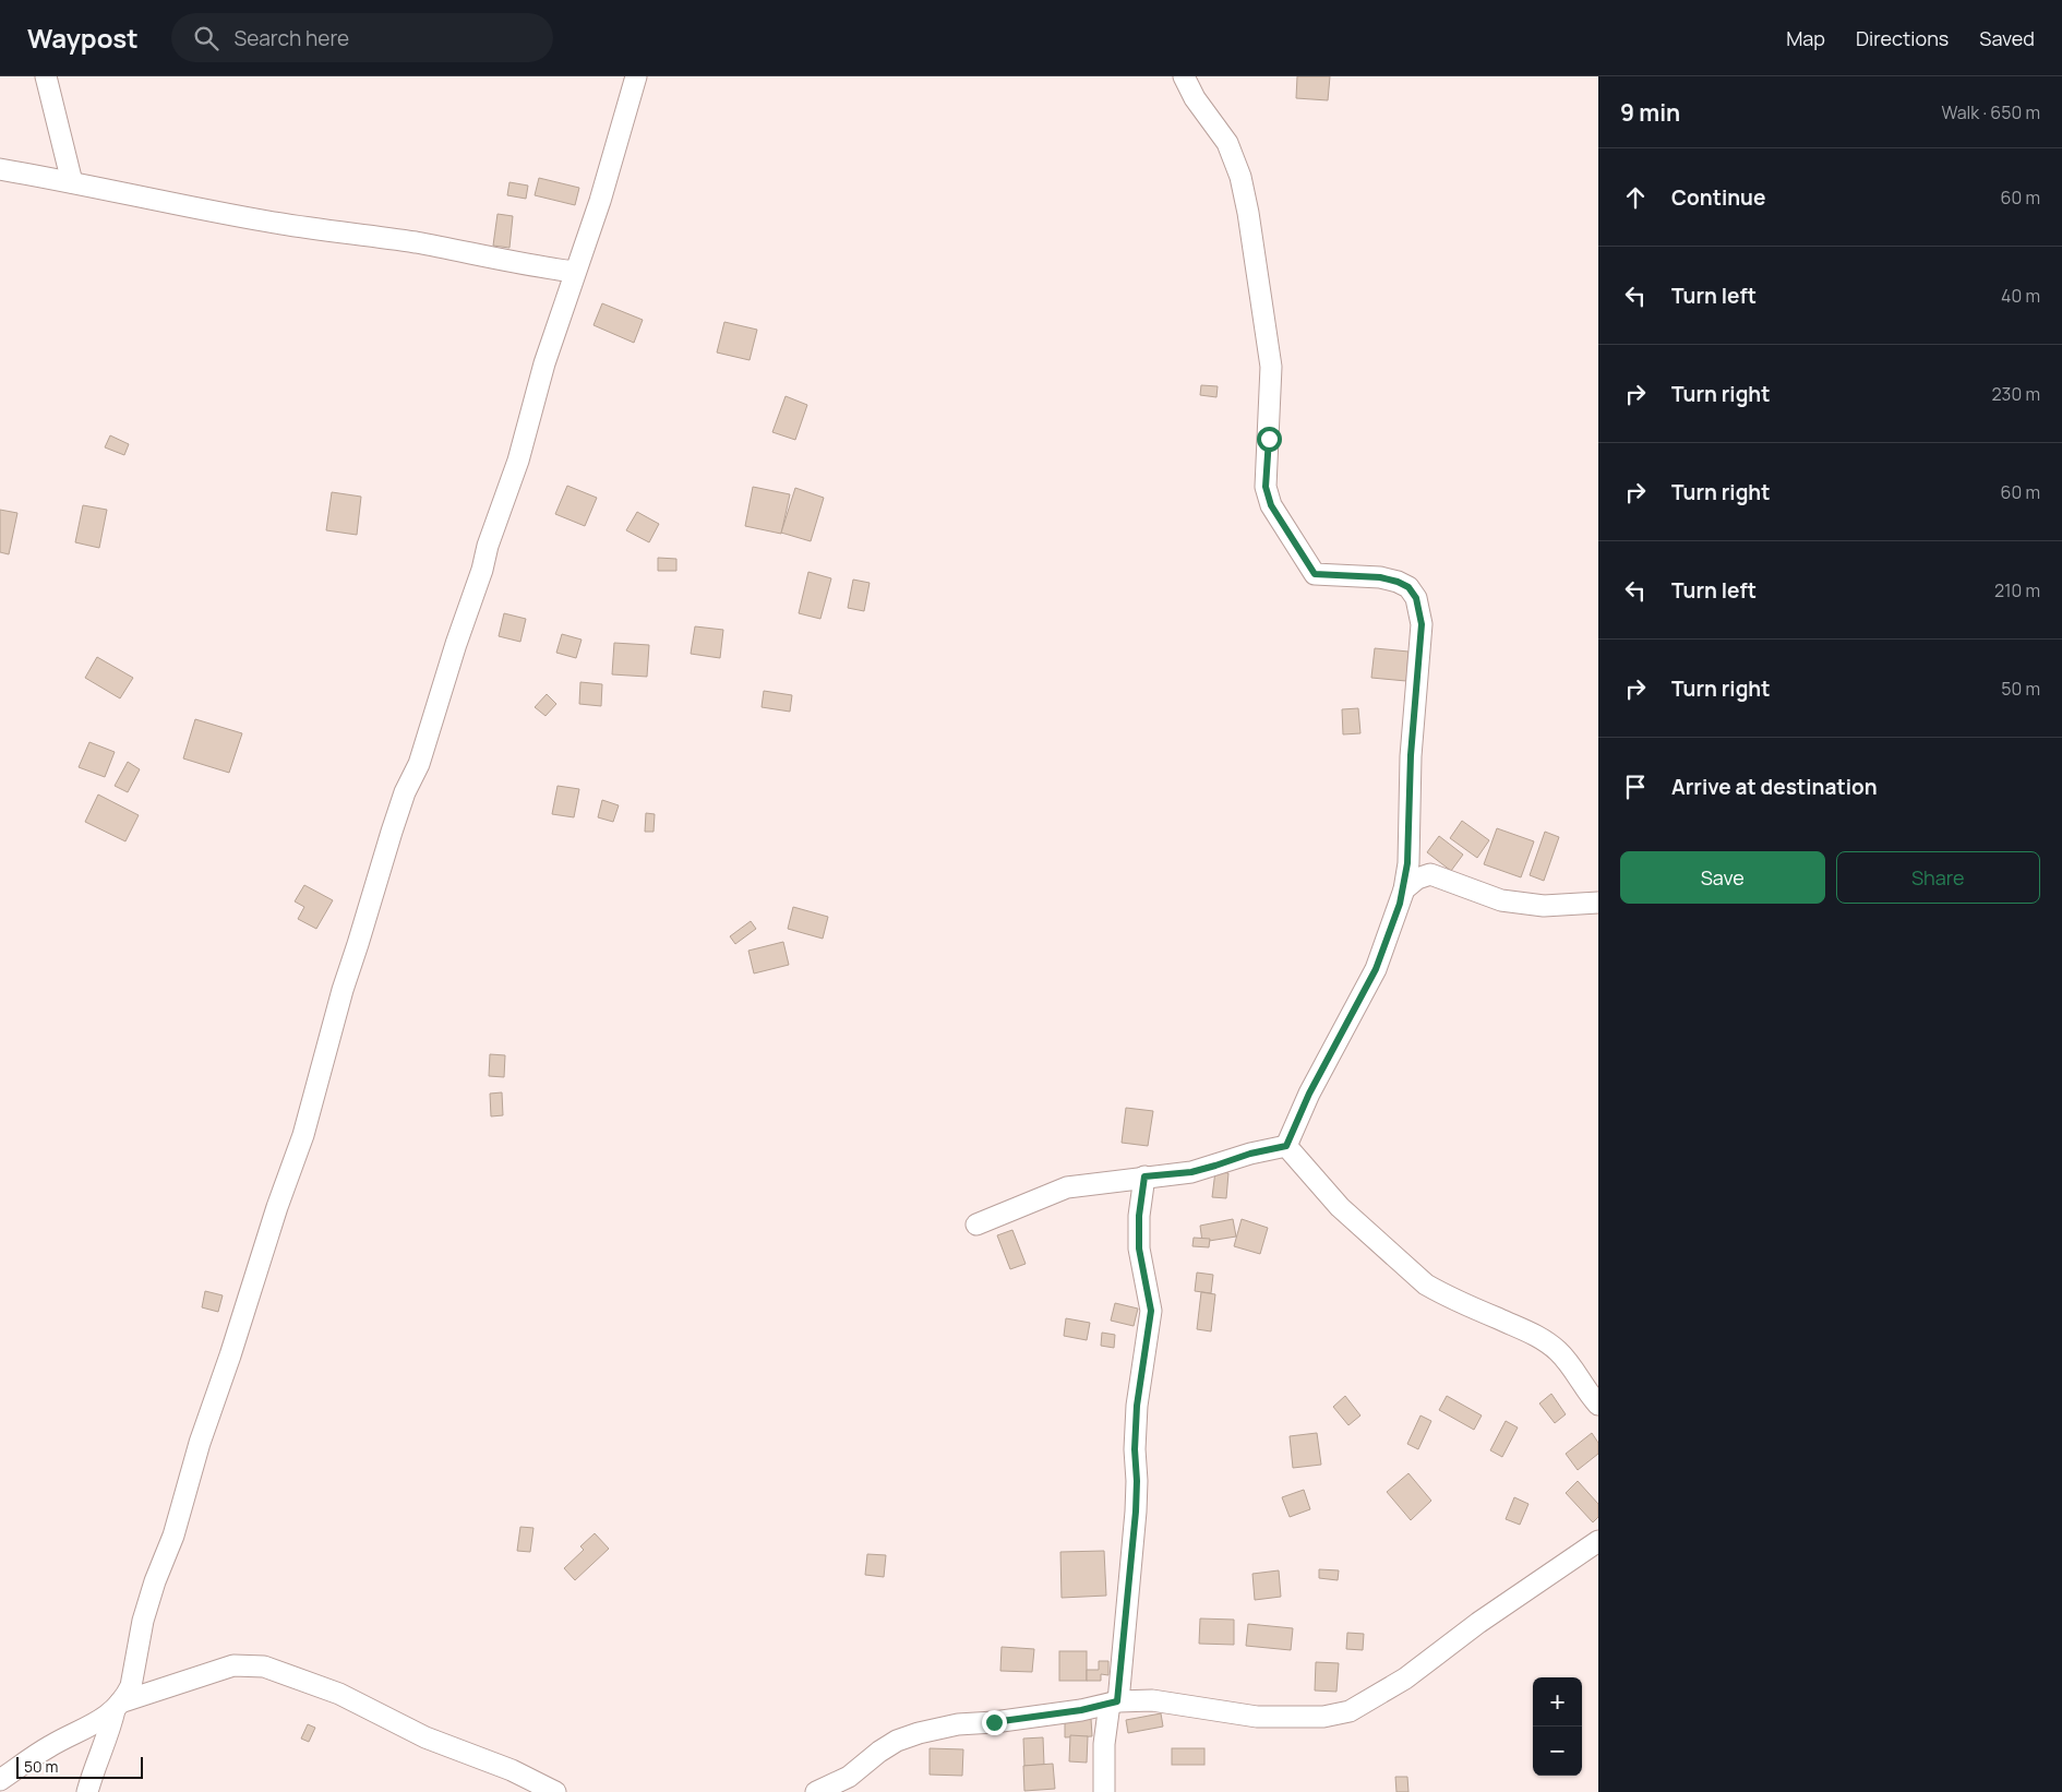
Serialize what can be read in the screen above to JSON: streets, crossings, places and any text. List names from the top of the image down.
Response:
{
  "scale_bar": "50 m",
  "page": {
    "header": "Waypost",
    "search": "Search here",
    "nav": ["Map", "Directions", "Saved"],
    "heading": ["9 min", "Walk · 650 m"],
    "list": [
      ["Continue", "60 m"],
      ["Turn left", "40 m"],
      ["Turn right", "230 m"],
      ["Turn right", "60 m"],
      ["Turn left", "210 m"],
      ["Turn right", "50 m"],
      "Arrive at destination"
    ],
    "buttons": ["Save", "Share"],
    "map_buttons": ["+", "−"],
    "scale": "50 m"
  }
}
